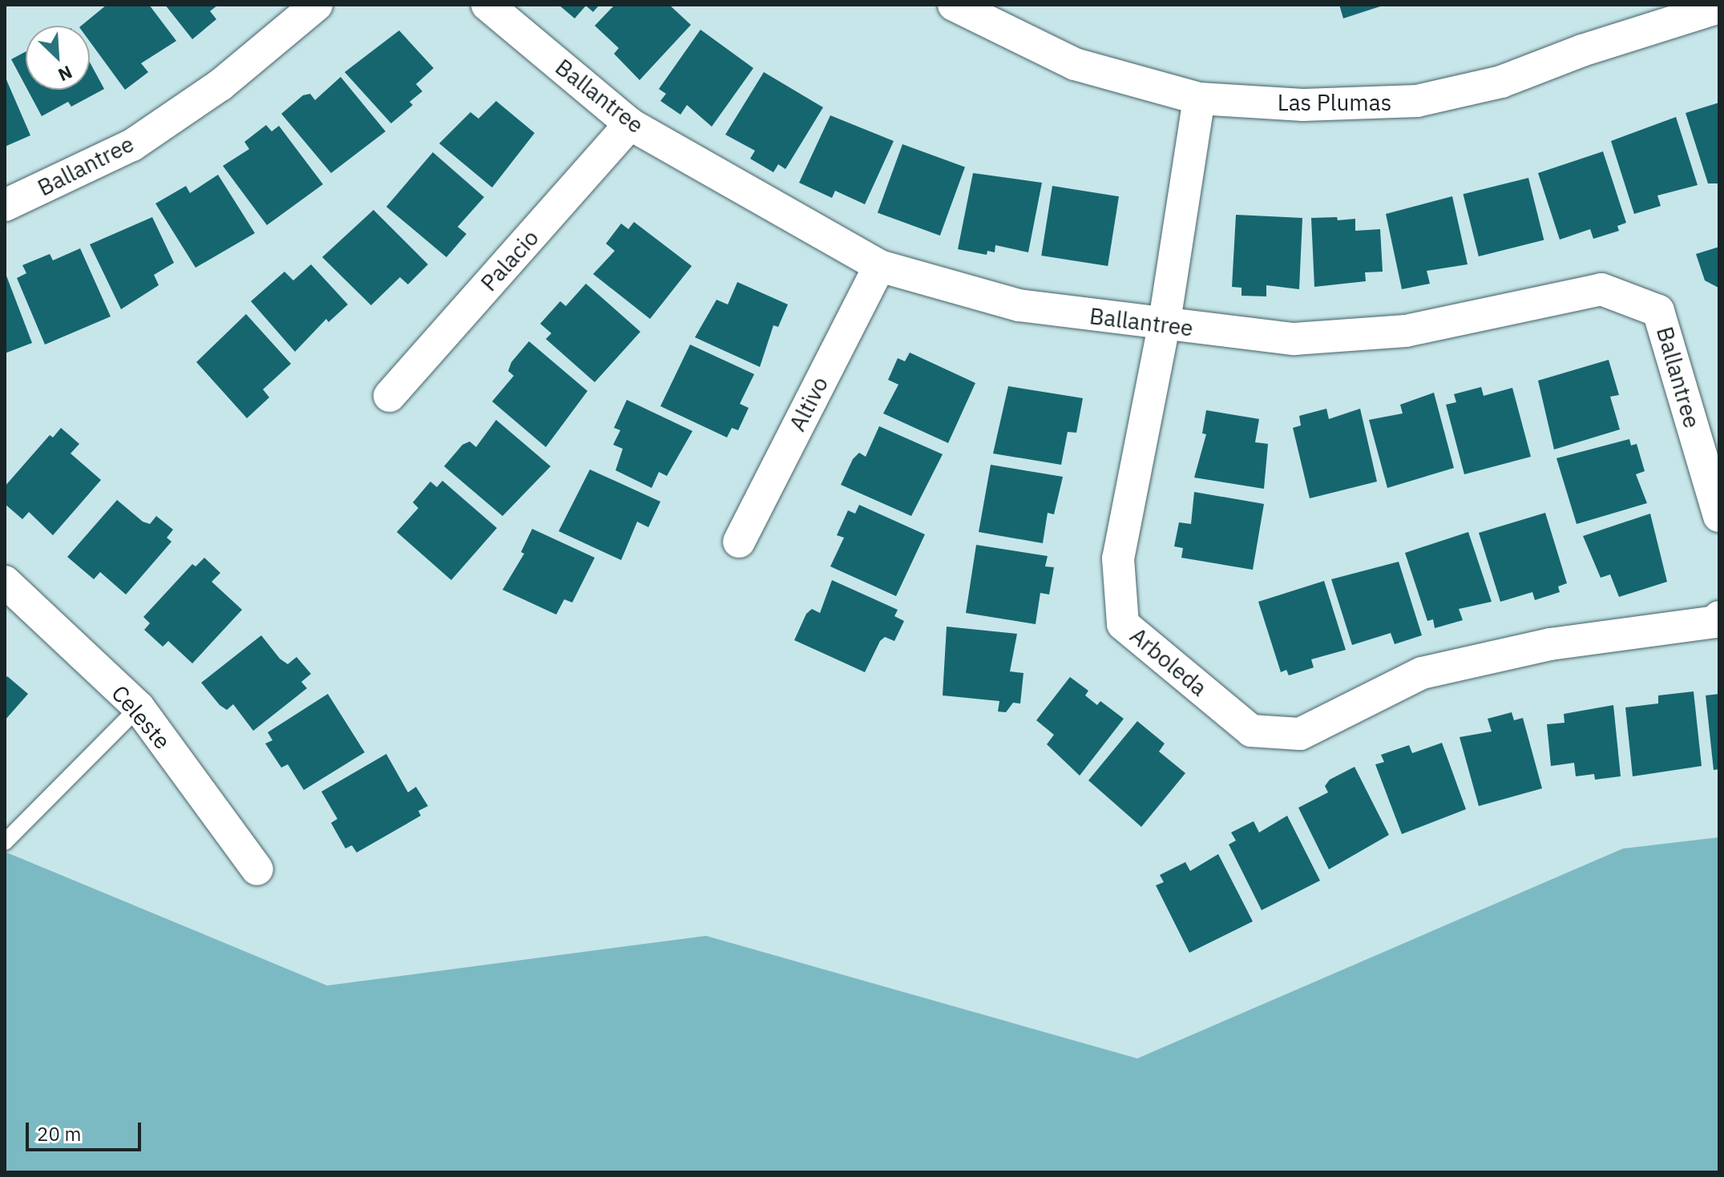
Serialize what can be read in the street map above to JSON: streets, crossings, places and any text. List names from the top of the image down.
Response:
{
  "streets": {
    "street": [
      "Ballantree",
      "Las Plumas",
      "Palacio",
      "Altivo",
      "Arboleda",
      "Celeste"
    ]
  },
  "crossings": [
    ["Ballantree", "Palacio"],
    ["Ballantree", "Altivo"],
    ["Ballantree", "Arboleda"],
    ["Las Plumas", "Arboleda"]
  ],
  "scale_bar": "20 m",
  "north": "bottom right"
}
